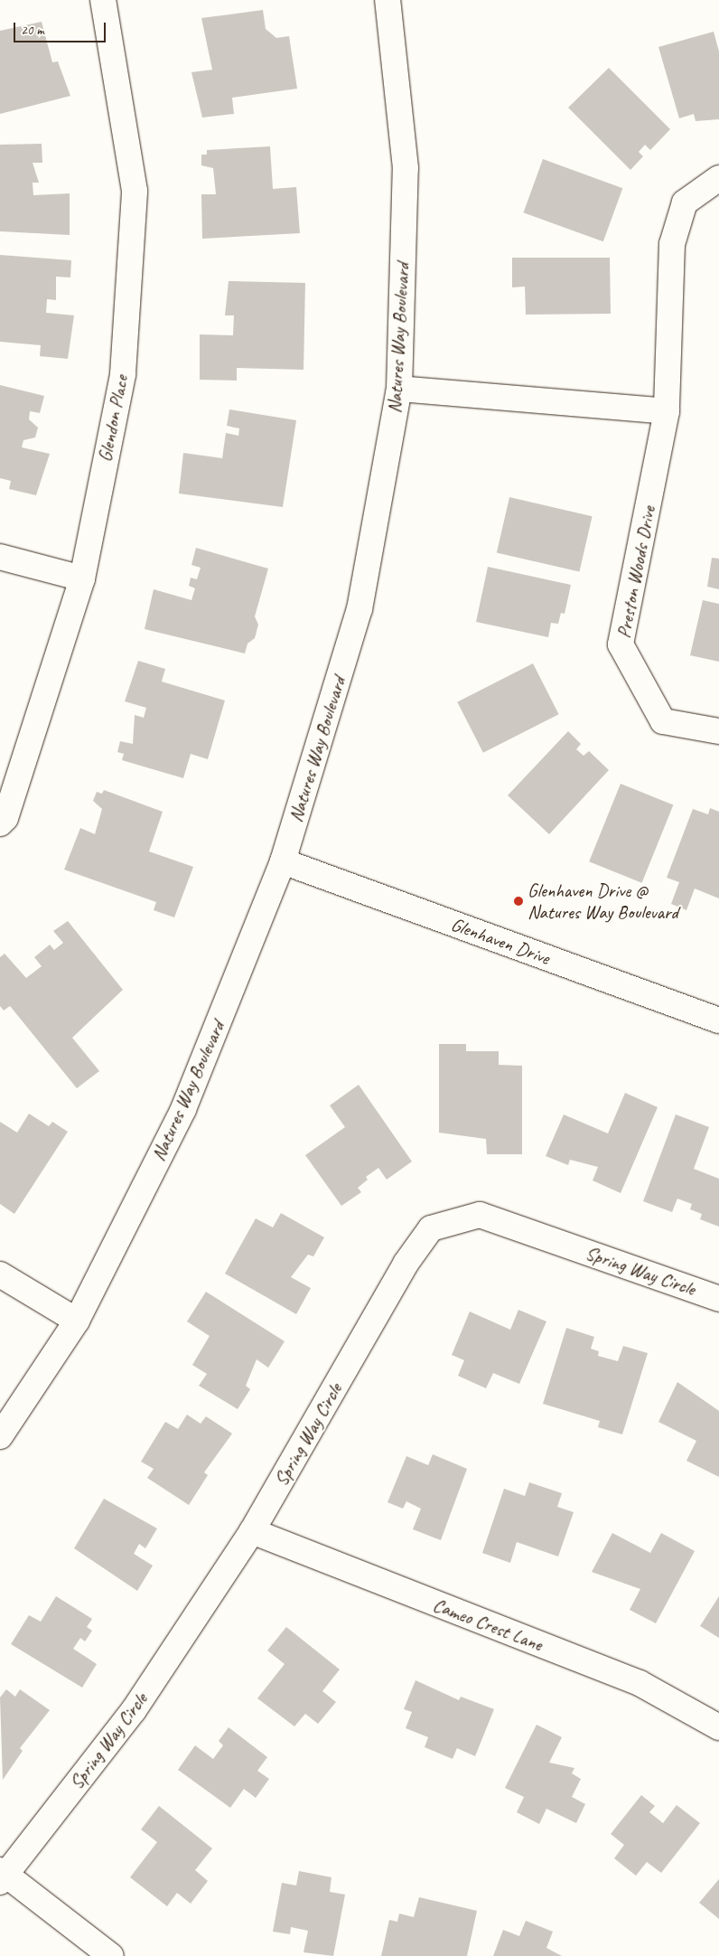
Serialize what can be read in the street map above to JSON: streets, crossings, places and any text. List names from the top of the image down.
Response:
{
  "streets": {
    "street": [
      "Natures Way Boulevard",
      "Glendon Place",
      "Preston Woods Drive",
      "Glenhaven Drive",
      "Spring Way Circle",
      "Cameo Crest Lane"
    ]
  },
  "crossings": [
    ["Natures Way Boulevard", "Glenhaven Drive"],
    ["Spring Way Circle", "Cameo Crest Lane"]
  ],
  "places": ["Glenhaven Drive @ Natures Way Boulevard"],
  "scale_bar": "20 m"
}
